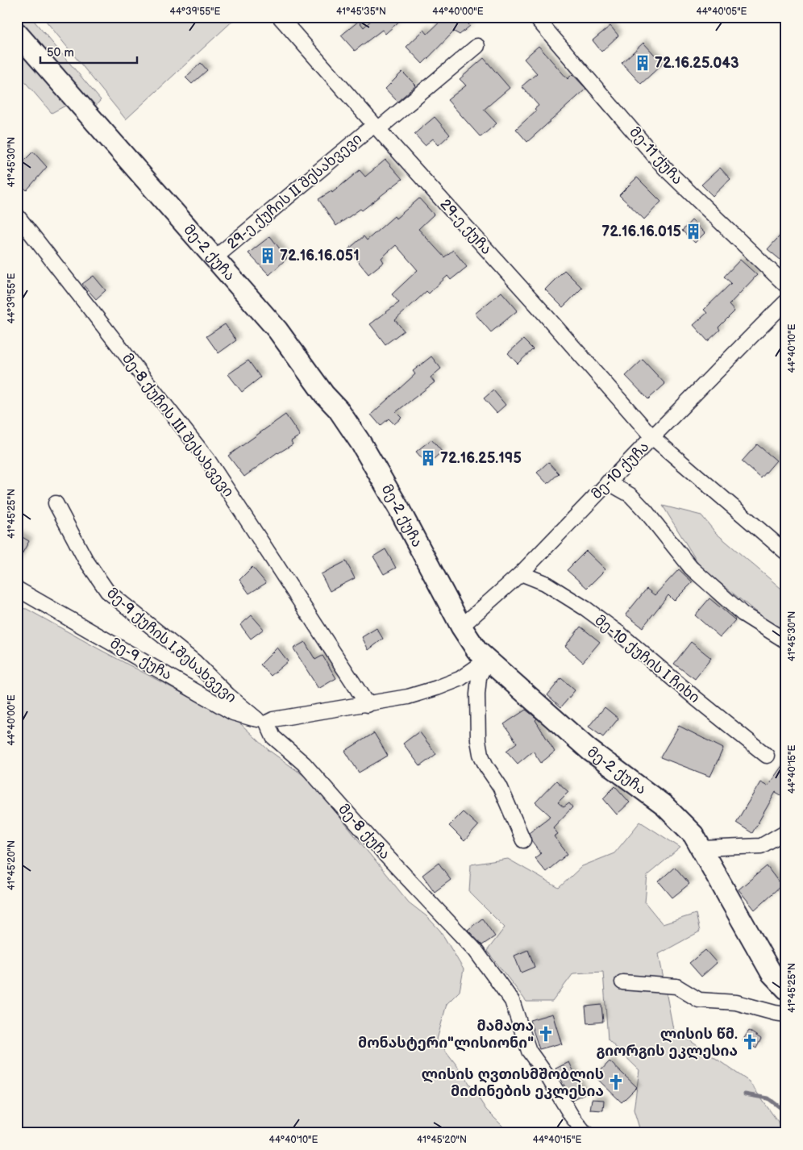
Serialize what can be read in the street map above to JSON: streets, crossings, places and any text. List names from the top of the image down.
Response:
{
  "streets": {
    "main road": ["მე-2 ქუჩა"],
    "street": [
      "მე-11 ქუჩა",
      "29-ე ქუჩის II შესახვევი",
      "29-ე ქუჩა",
      "მე-8 ქუჩის III შესახვევი",
      "მე-10 ქუჩა",
      "მე-9 ქუჩის I შესახვევი",
      "მე-9 ქუჩა",
      "მე-10 ქუჩის I ჩიხი",
      "მე-8 ქუჩა"
    ]
  },
  "crossings": [
    ["29-ე ქუჩის II შესახვევი", "29-ე ქუჩა"],
    ["29-ე ქუჩის II შესახვევი", "მე-2 ქუჩა"],
    ["29-ე ქუჩა", "მე-10 ქუჩა"],
    ["მე-2 ქუჩა", "მე-10 ქუჩა"],
    ["მე-10 ქუჩა", "მე-10 ქუჩის I ჩიხი"],
    ["მე-9 ქუჩის I შესახვევი", "მე-9 ქუჩა"],
    ["მე-9 ქუჩის I შესახვევი", "მე-8 ქუჩა"],
    ["მე-9 ქუჩა", "მე-8 ქუჩა"]
  ],
  "places": {
    "building": [
      "72.16.25.043",
      "72.16.16.015",
      "72.16.16.051",
      "72.16.25.195"
    ],
    "church": ["მამათა მონასტერი\"ლისიონი\"", "ლისის წმ. გიორგის ეკლესია", "ლისის ღვთისმშობლის მიძინების ეკლესია"]
  },
  "scale_bar": "50 m",
  "coordinates": [
    "44°39'55\"E",
    "41°45'35\"N",
    "44°40'00\"E",
    "44°40'05\"E",
    "41°45'30\"N",
    "44°40'10\"E",
    "41°45'25\"N",
    "44°40'15\"E",
    "41°45'20\"N"
  ]
}
